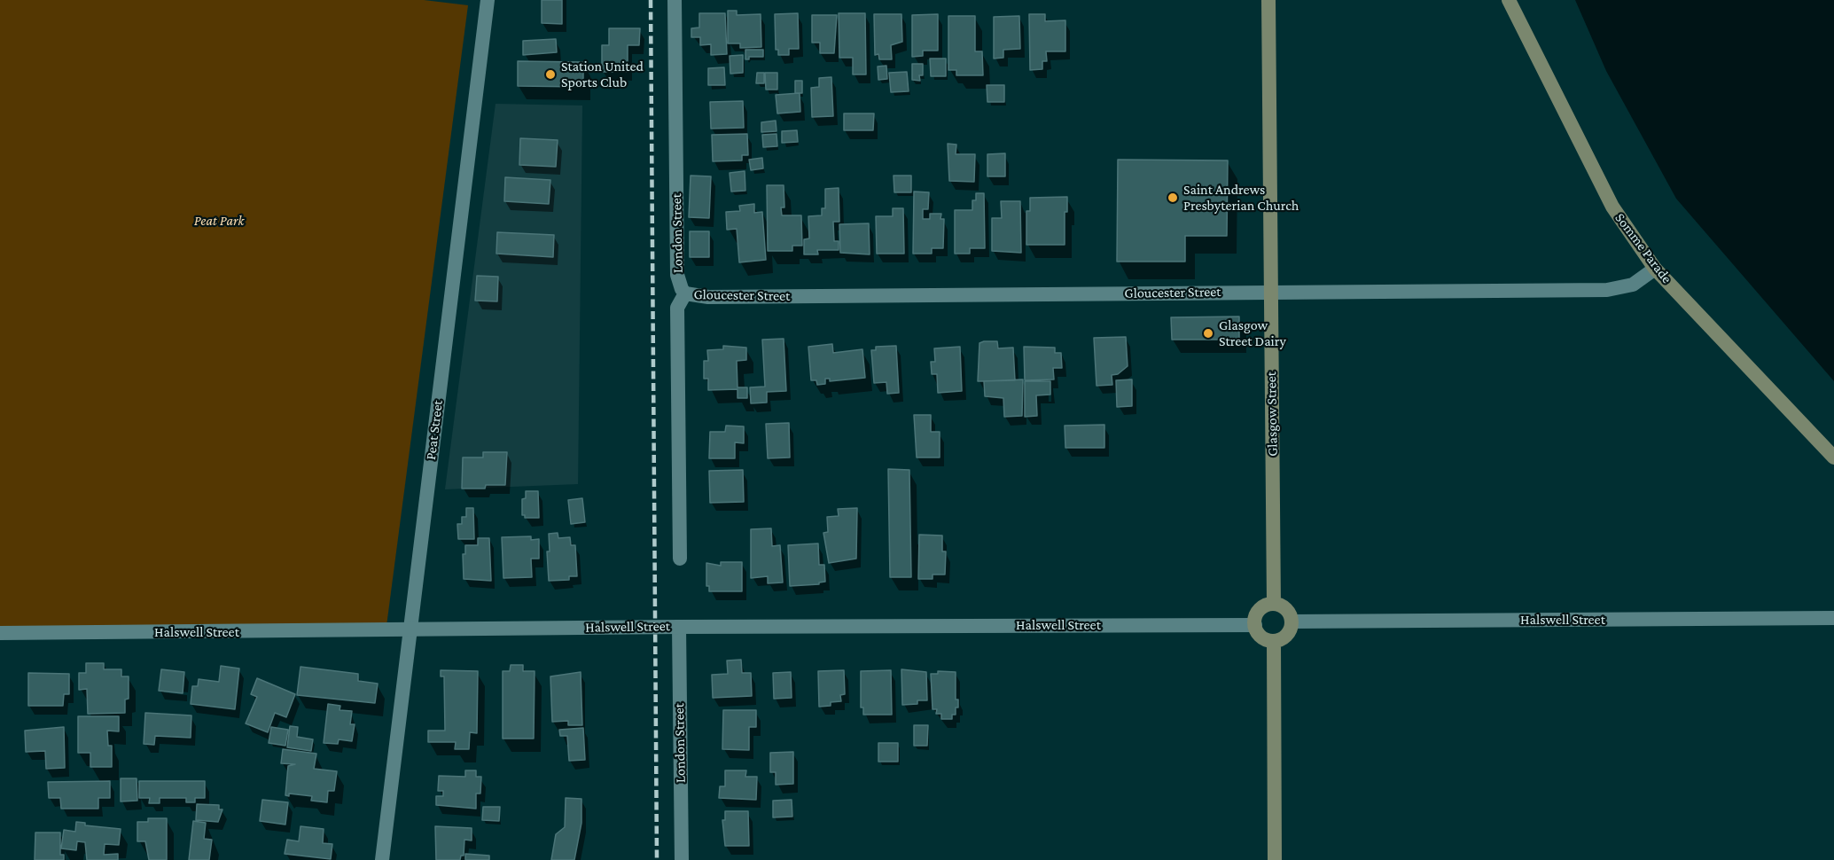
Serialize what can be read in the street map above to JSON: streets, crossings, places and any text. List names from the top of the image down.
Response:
{
  "streets": {
    "main road": ["Somme Parade", "Glasgow Street"],
    "street": [
      "London Street",
      "Gloucester Street",
      "Peat Street",
      "Halswell Street"
    ]
  },
  "crossings": [
    ["London Street", "Gloucester Street"],
    ["London Street", "Halswell Street"],
    ["Somme Parade", "Gloucester Street"],
    ["Gloucester Street", "Glasgow Street"],
    ["Glasgow Street", "Halswell Street"],
    ["Peat Street", "Halswell Street"]
  ],
  "parks": ["Peat Park"],
  "places": ["Station United Sports Club", "Saint Andrews Presbyterian Church", "Glasgow Street Dairy"]
}
